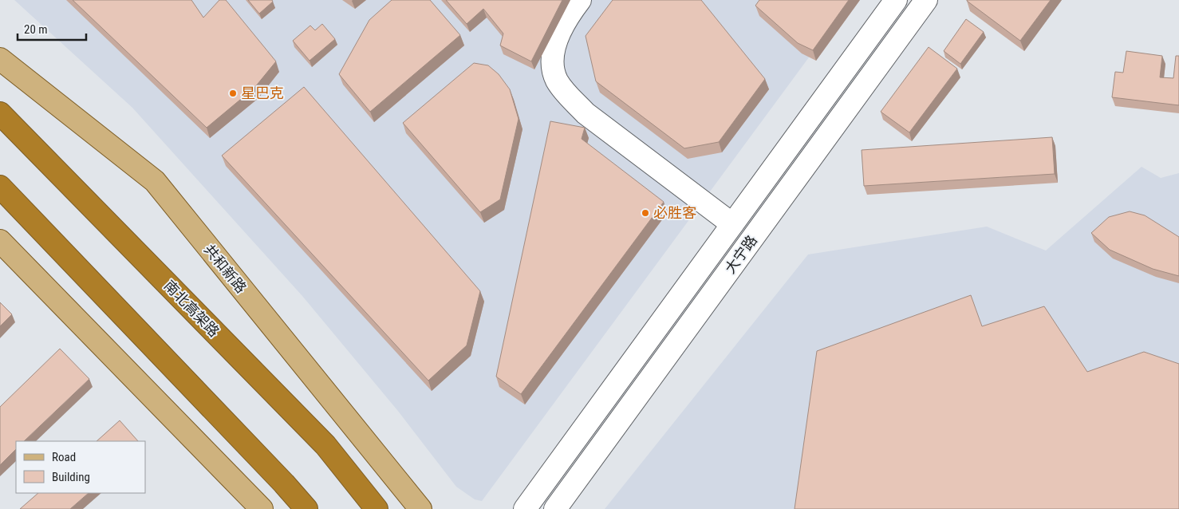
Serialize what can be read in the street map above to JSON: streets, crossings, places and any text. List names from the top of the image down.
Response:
{
  "streets": {
    "highway": ["南北高架路"],
    "main road": ["共和新路"],
    "street": ["大宁路"]
  },
  "places": ["星巴克", "必胜客"],
  "legend": ["Road", "Building"],
  "scale_bar": "20 m"
}
